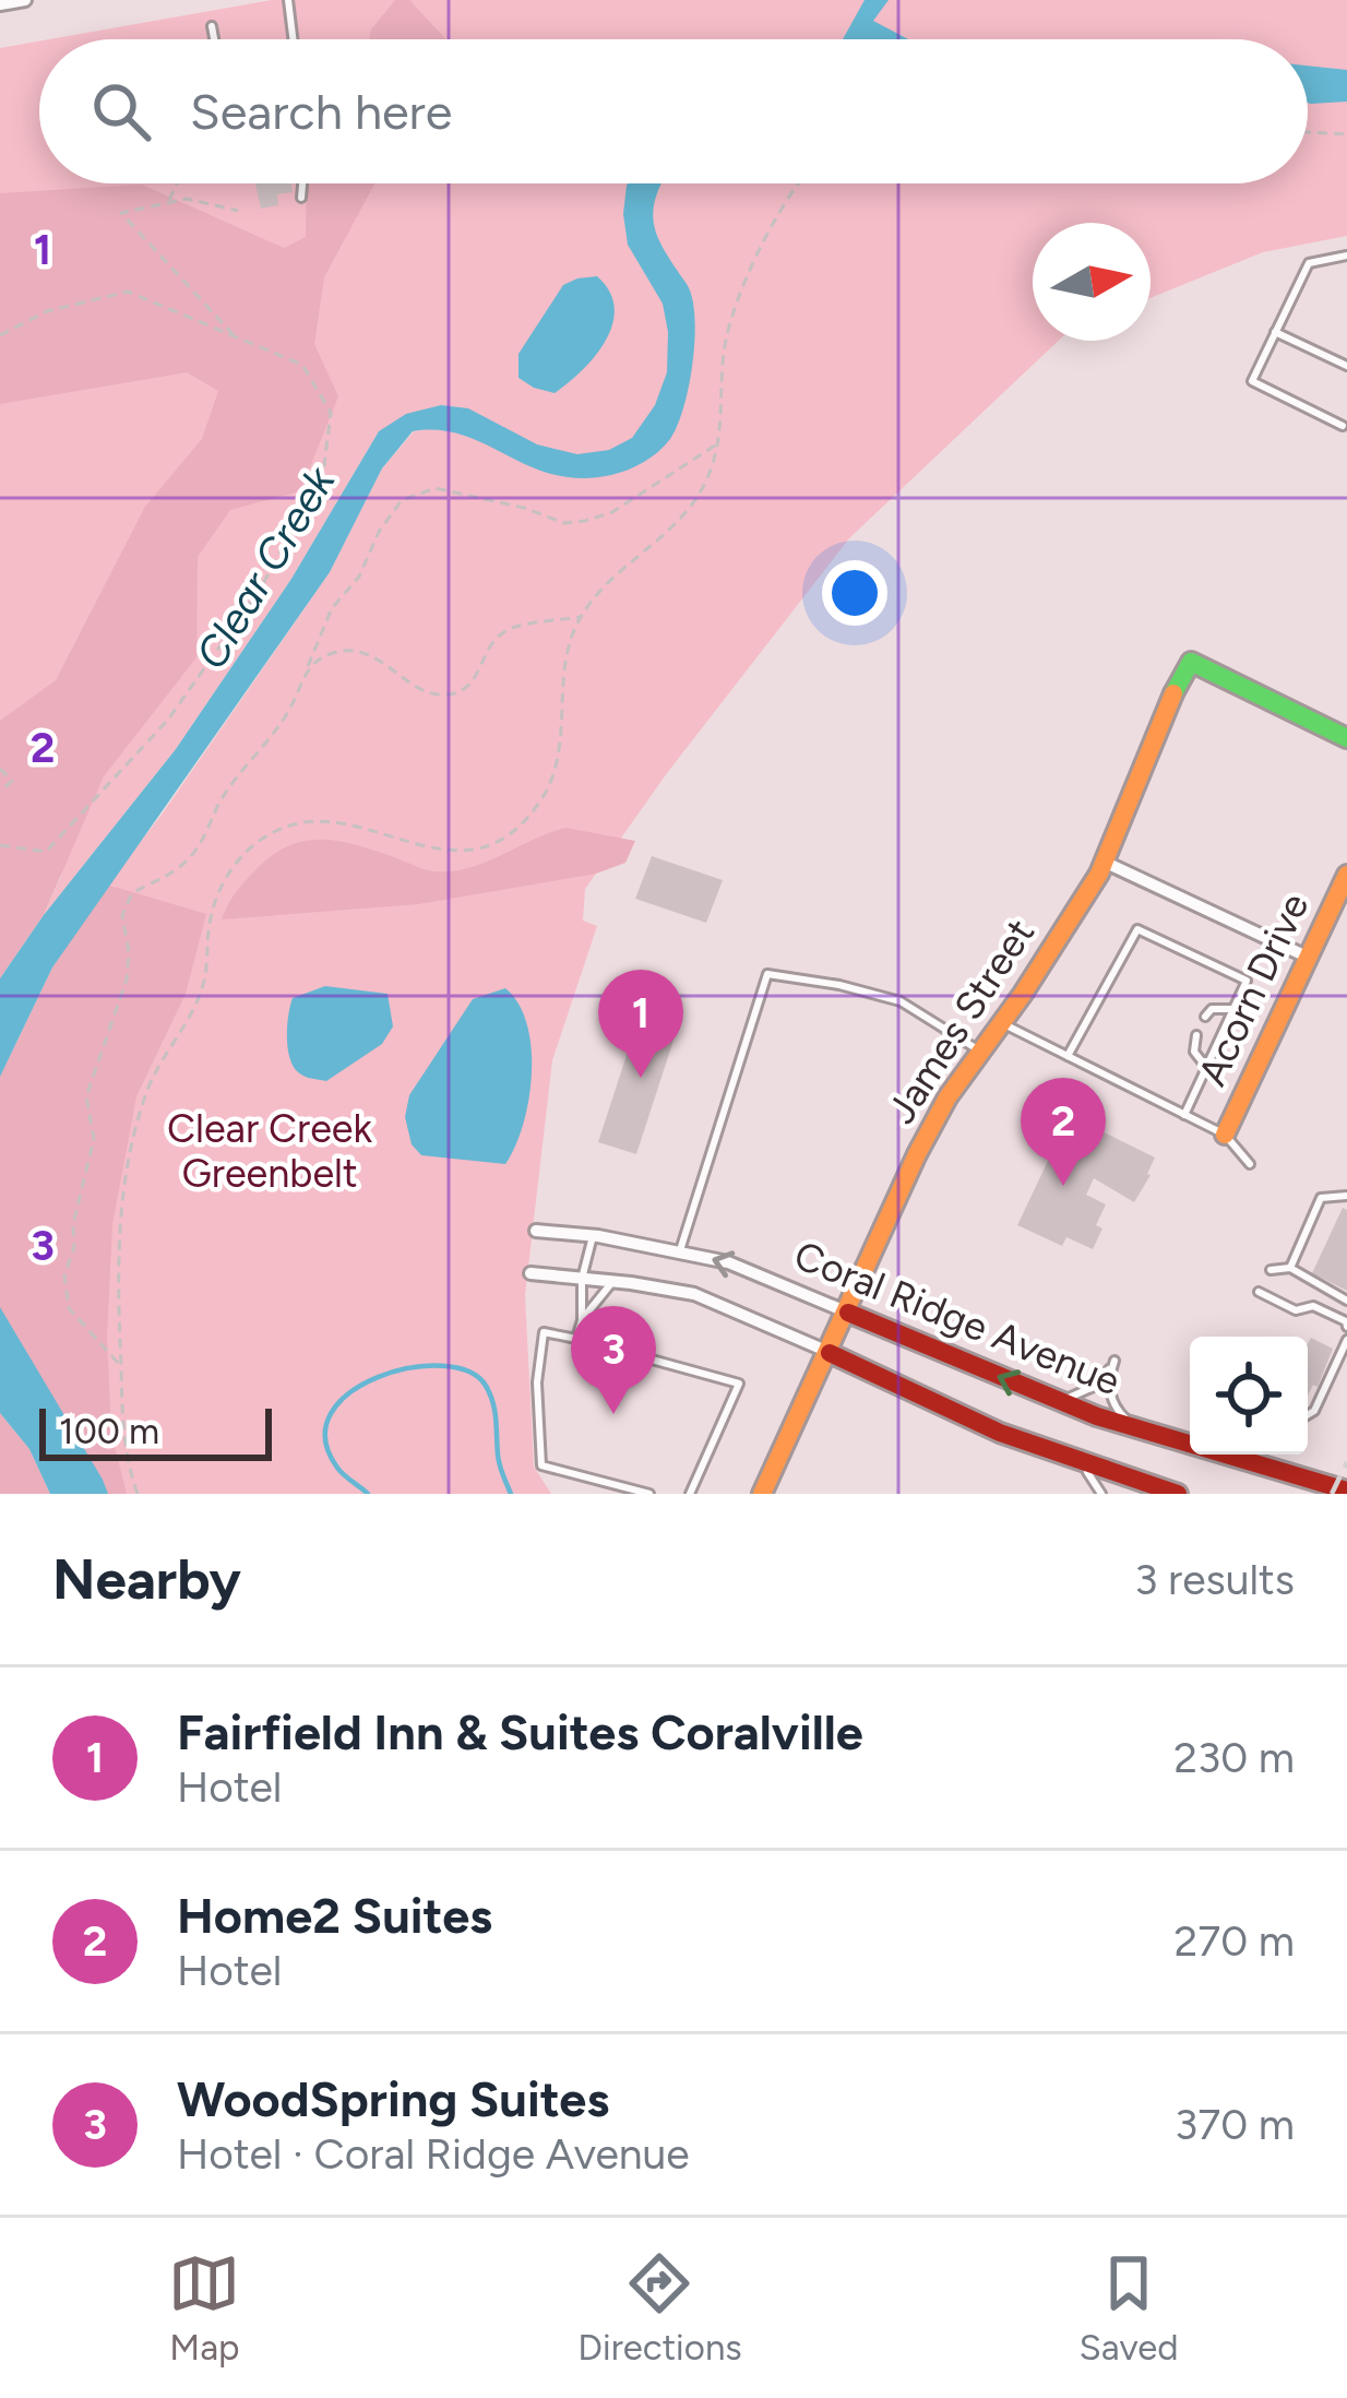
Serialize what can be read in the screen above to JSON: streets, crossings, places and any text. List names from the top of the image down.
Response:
{
  "streets": {
    "street": ["Acorn Drive", "James Street", "Coral Ridge Avenue"]
  },
  "crossings": [
    ["James Street", "Coral Ridge Avenue"]
  ],
  "water": ["Clear Creek"],
  "parks": ["Clear Creek Greenbelt"],
  "scale_bar": "100 m",
  "north": "right",
  "page": {
    "search": "Search here",
    "pins": ["1", "2", "3"],
    "scale": "100 m",
    "heading": ["Nearby", "3 results"],
    "list": [
      {
        "mark": "1",
        "name": "Fairfield Inn & Suites Coralville",
        "note": "Hotel",
        "value": "230 m"
      },
      {
        "mark": "2",
        "name": "Home2 Suites",
        "note": "Hotel",
        "value": "270 m"
      },
      {
        "mark": "3",
        "name": "WoodSpring Suites",
        "note": "Hotel · Coral Ridge Avenue",
        "value": "370 m"
      }
    ],
    "nav": ["Map", "Directions", "Saved"]
  },
  "grid": {
    "rows": ["1", "2", "3"]
  }
}
